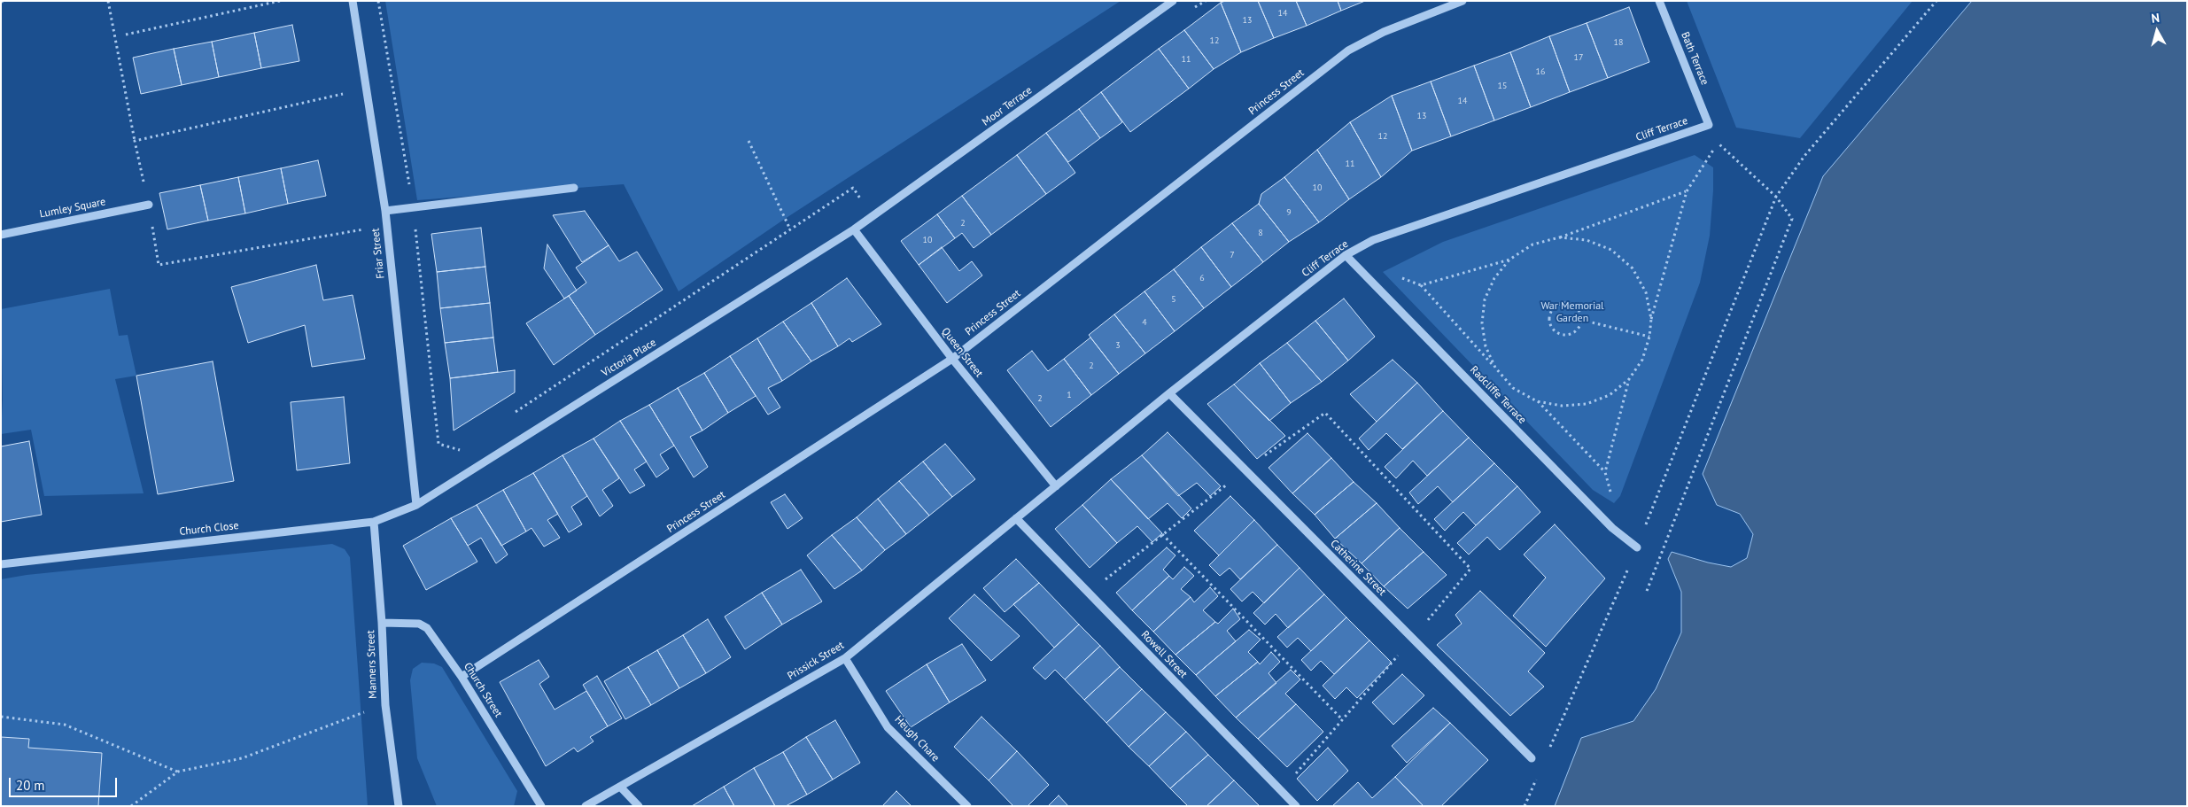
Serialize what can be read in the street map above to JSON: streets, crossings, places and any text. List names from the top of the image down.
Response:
{
  "streets": {
    "street": [
      "Bath Terrace",
      "Princess Street",
      "Moor Terrace",
      "Cliff Terrace",
      "Lumley Square",
      "Friar Street",
      "Queen Street",
      "Victoria Place",
      "Radcliffe Terrace",
      "Church Close",
      "Catherine Street",
      "Rowell Street",
      "Prissick Street",
      "Manners Street",
      "Church Street",
      "Heugh Chare"
    ]
  },
  "crossings": [
    ["Bath Terrace", "Cliff Terrace"],
    ["Princess Street", "Queen Street"],
    ["Princess Street", "Church Street"],
    ["Moor Terrace", "Queen Street"],
    ["Moor Terrace", "Victoria Place"],
    ["Cliff Terrace", "Queen Street"],
    ["Cliff Terrace", "Radcliffe Terrace"],
    ["Cliff Terrace", "Catherine Street"],
    ["Cliff Terrace", "Prissick Street"],
    ["Friar Street", "Victoria Place"],
    ["Friar Street", "Church Close"],
    ["Queen Street", "Victoria Place"],
    ["Queen Street", "Prissick Street"],
    ["Victoria Place", "Church Close"],
    ["Church Close", "Manners Street"],
    ["Rowell Street", "Prissick Street"],
    ["Prissick Street", "Heugh Chare"],
    ["Manners Street", "Church Street"]
  ],
  "parks": ["War Memorial Garden"],
  "house_numbers": [
    "14",
    "13",
    "12",
    "18",
    "17",
    "11",
    "16",
    "15",
    "14",
    "13",
    "12",
    "11",
    "10",
    "9",
    "2",
    "8",
    "10",
    "7",
    "6",
    "5",
    "4",
    "3",
    "2",
    "1",
    "2"
  ],
  "scale_bar": "20 m",
  "north": "top"
}
